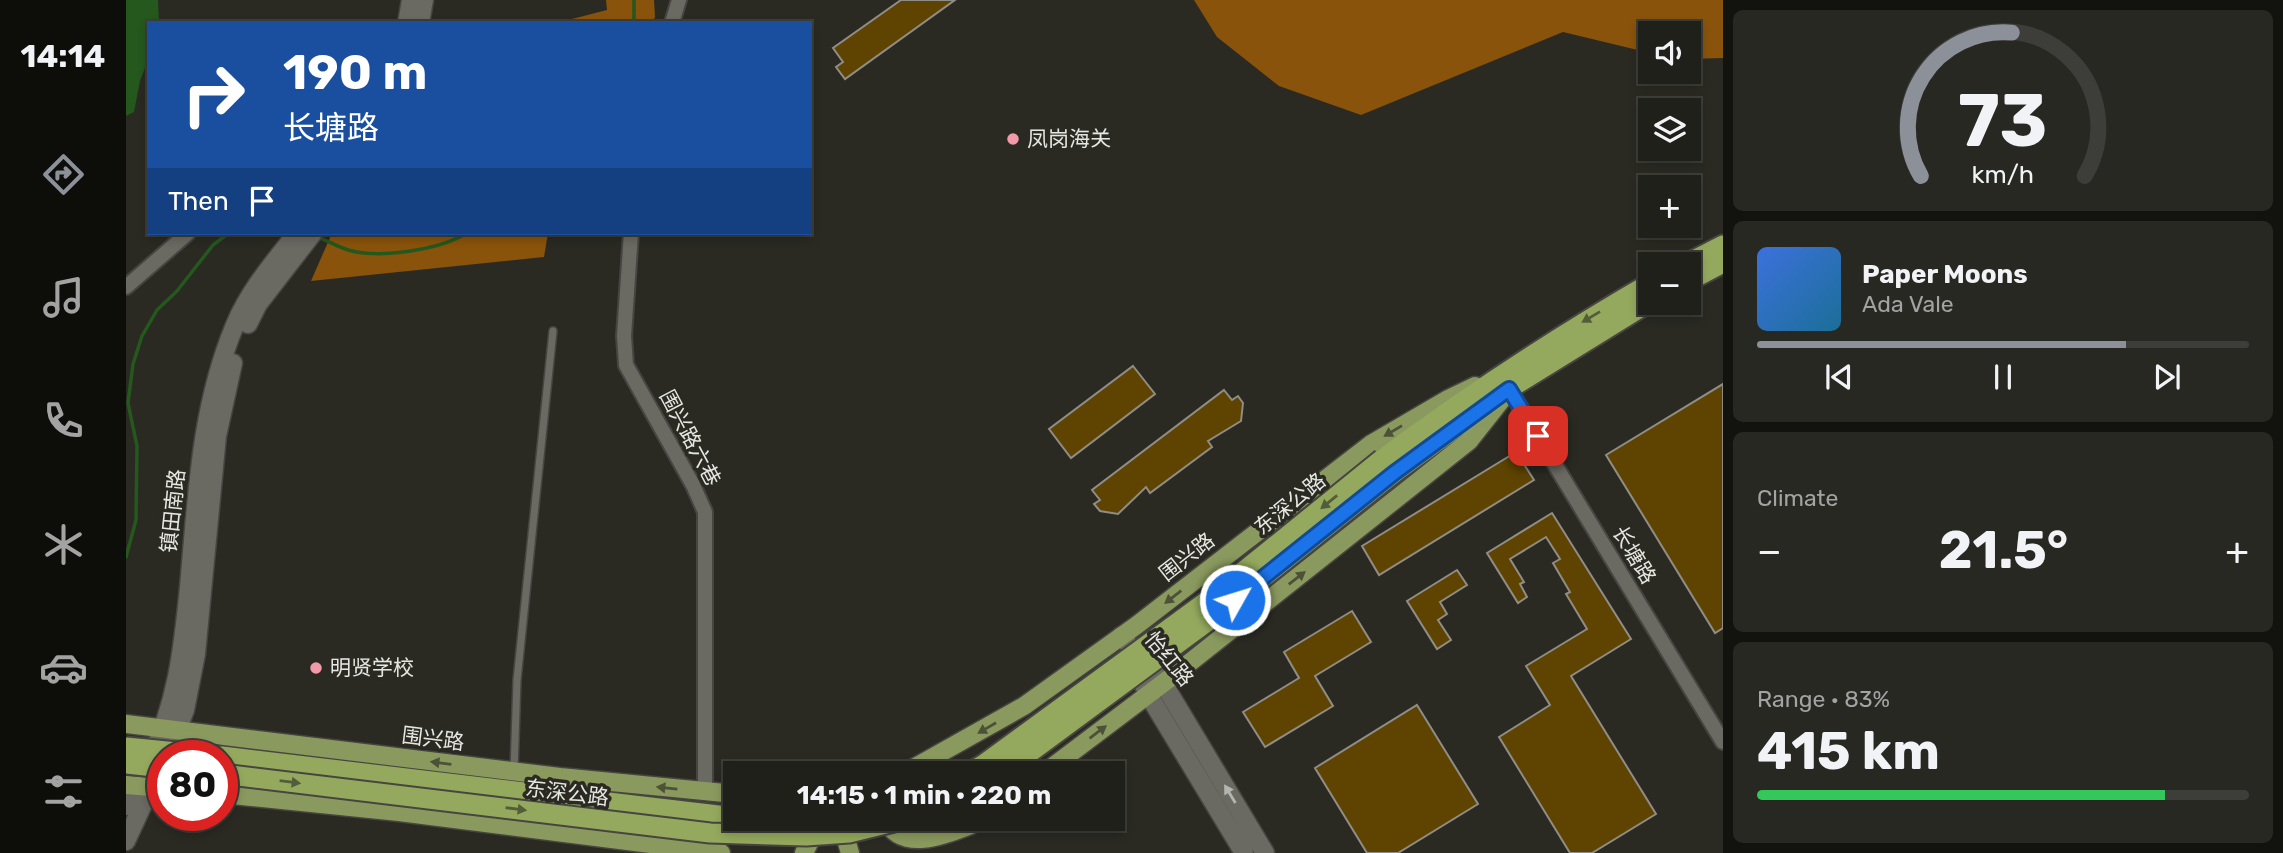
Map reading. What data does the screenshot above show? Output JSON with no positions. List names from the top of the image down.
{
  "streets": {
    "highway": ["东深公路"],
    "main road": ["镇田南路", "围兴路", "怡红路"],
    "street": ["围兴路六巷", "长塘路"]
  },
  "crossings": [
    ["围兴路六巷", "围兴路"],
    ["东深公路", "长塘路"],
    ["东深公路", "围兴路"],
    ["镇田南路", "围兴路"],
    ["长塘路", "围兴路"],
    ["围兴路", "怡红路"]
  ],
  "places": ["凤岗海关", "明贤学校"],
  "page": {
    "tabs": "14:14",
    "map_buttons": ["+", "−"],
    "turn": ["190 m", "长塘路"],
    "then": "Then",
    "song": ["Paper Moons", "Ada Vale"],
    "tile": [
      "Climate",
      ["Range · 83%", "415 km"]
    ],
    "heat": ["−", "21.5°", "+"],
    "limit": "80",
    "trip": "14:15 · 1 min · 220 m",
    "gauge": ["73", "km/h"]
  }
}
